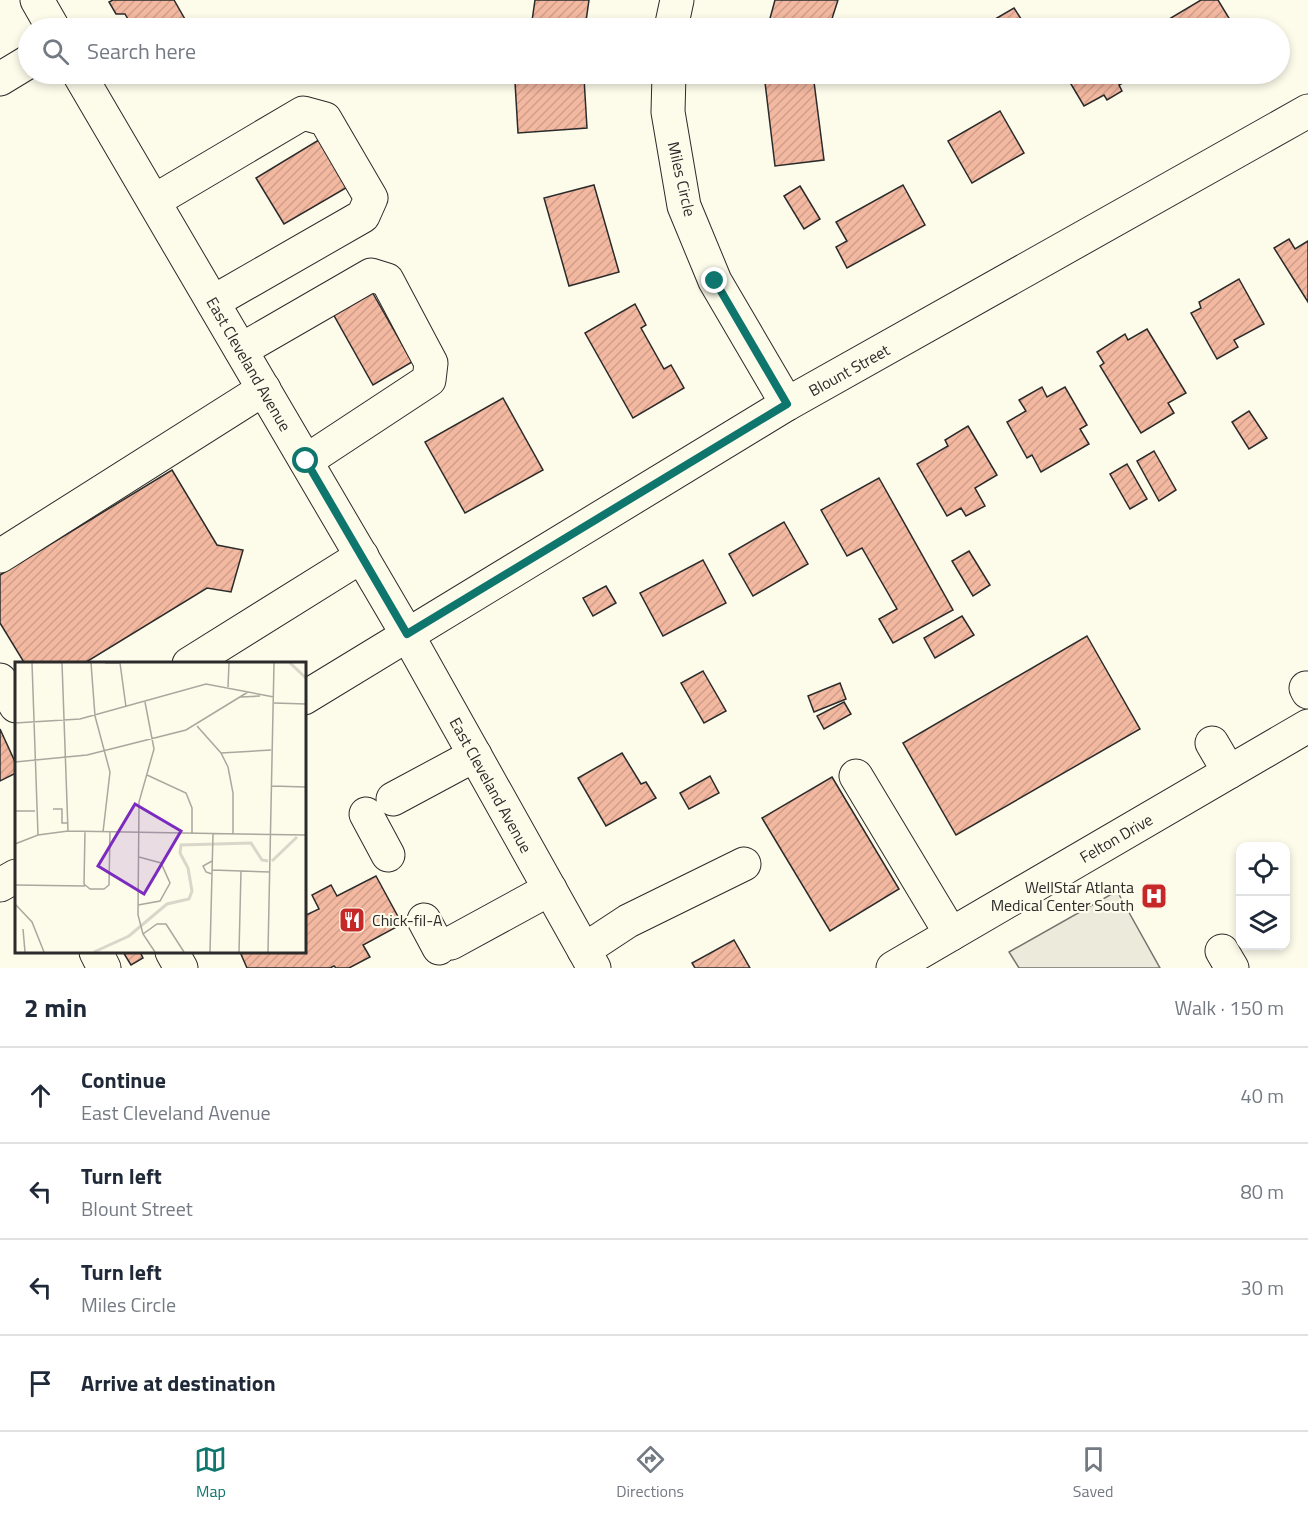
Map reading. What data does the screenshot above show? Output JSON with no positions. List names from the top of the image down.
{
  "streets": {
    "street": [
      "Miles Circle",
      "East Cleveland Avenue",
      "Blount Street",
      "Felton Drive"
    ]
  },
  "crossings": [
    ["Miles Circle", "Blount Street"],
    ["East Cleveland Avenue", "Blount Street"]
  ],
  "places": {
    "hospital": ["WellStar Atlanta Medical Center South"],
    "restaurant": ["Chick-fil-A"]
  },
  "page": {
    "search": "Search here",
    "heading": ["2 min", "Walk · 150 m"],
    "list": [
      ["Continue", "East Cleveland Avenue", "40 m"],
      ["Turn left", "Blount Street", "80 m"],
      ["Turn left", "Miles Circle", "30 m"],
      "Arrive at destination"
    ],
    "nav": ["Map", "Directions", "Saved"]
  }
}
